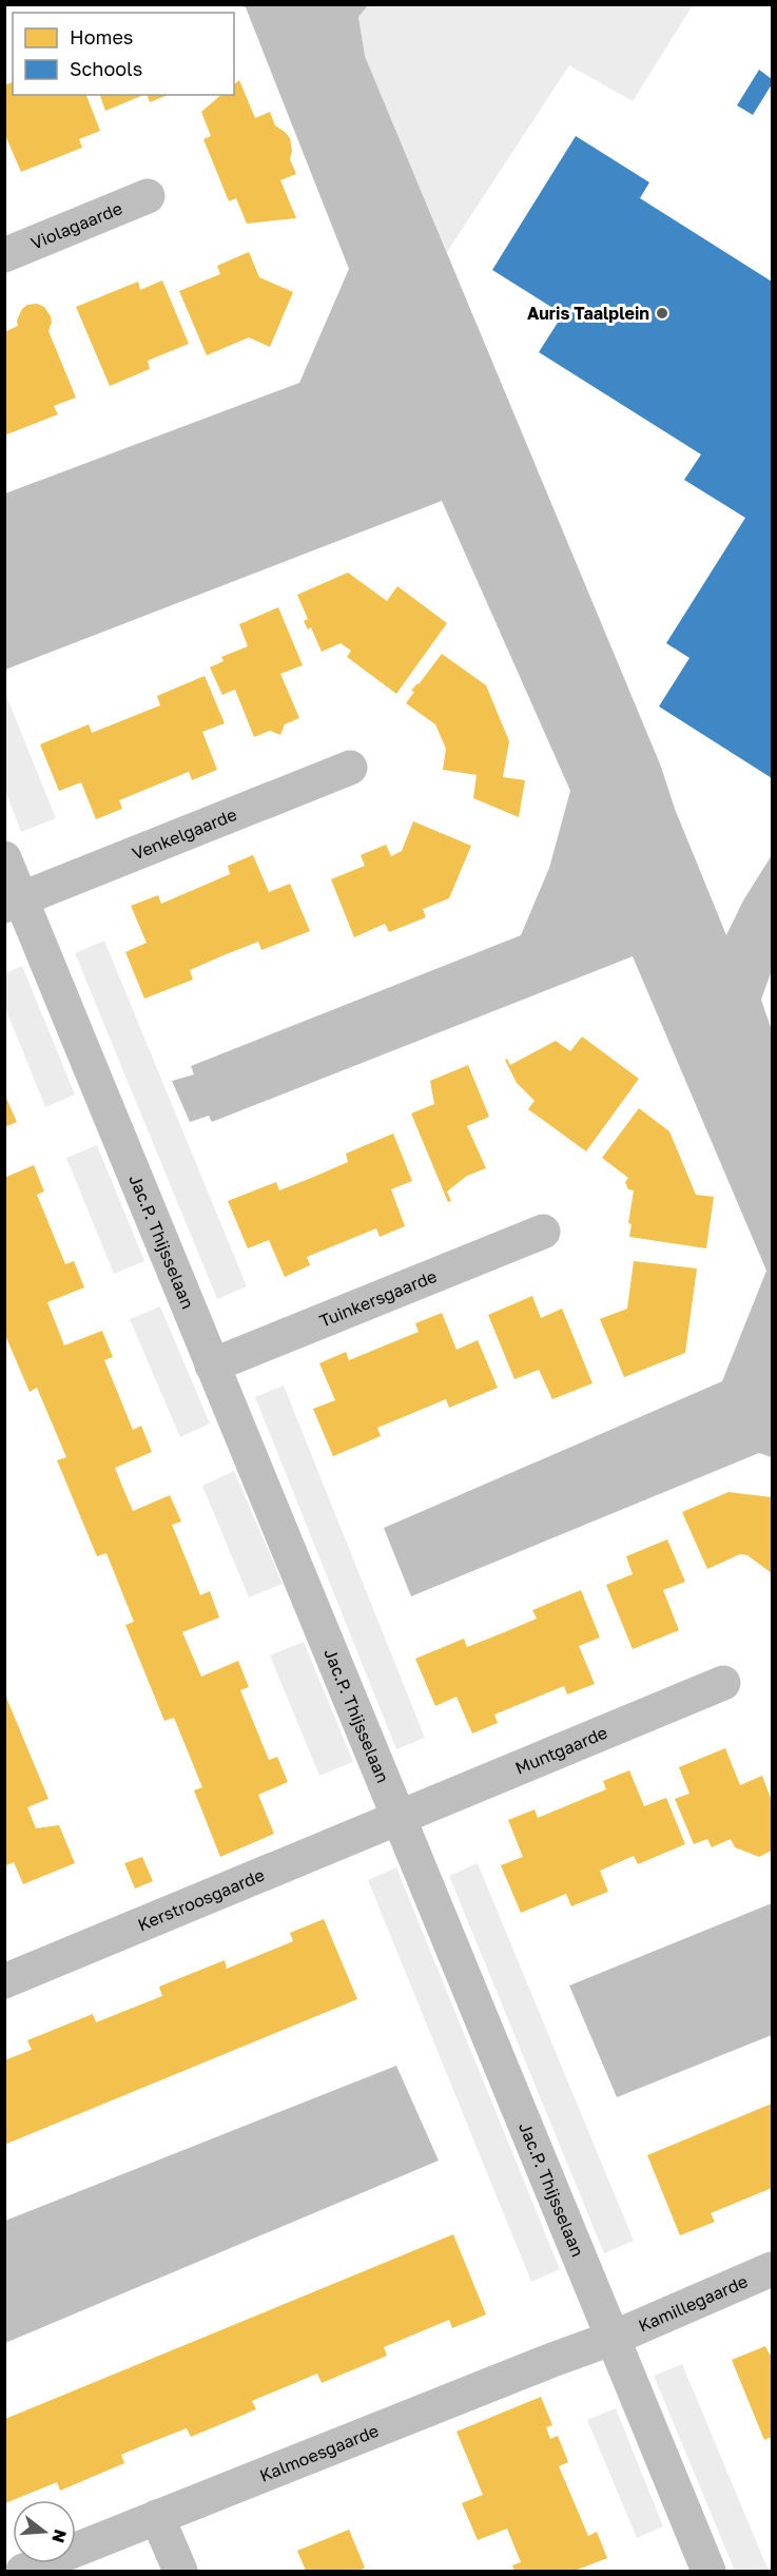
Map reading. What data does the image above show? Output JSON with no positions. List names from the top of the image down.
{
  "streets": {
    "street": [
      "Violagaarde",
      "Venkelgaarde",
      "Jac.P. Thijsselaan",
      "Tuinkersgaarde",
      "Muntgaarde",
      "Kerstroosgaarde",
      "Kamillegaarde",
      "Kalmoesgaarde"
    ]
  },
  "crossings": [
    ["Venkelgaarde", "Jac.P. Thijsselaan"],
    ["Jac.P. Thijsselaan", "Tuinkersgaarde"],
    ["Jac.P. Thijsselaan", "Muntgaarde"],
    ["Jac.P. Thijsselaan", "Kerstroosgaarde"],
    ["Jac.P. Thijsselaan", "Kamillegaarde"],
    ["Jac.P. Thijsselaan", "Kalmoesgaarde"],
    ["Muntgaarde", "Kerstroosgaarde"],
    ["Kamillegaarde", "Kalmoesgaarde"]
  ],
  "places": ["Auris Taalplein"],
  "legend": ["Homes", "Schools"],
  "north": "right"
}
